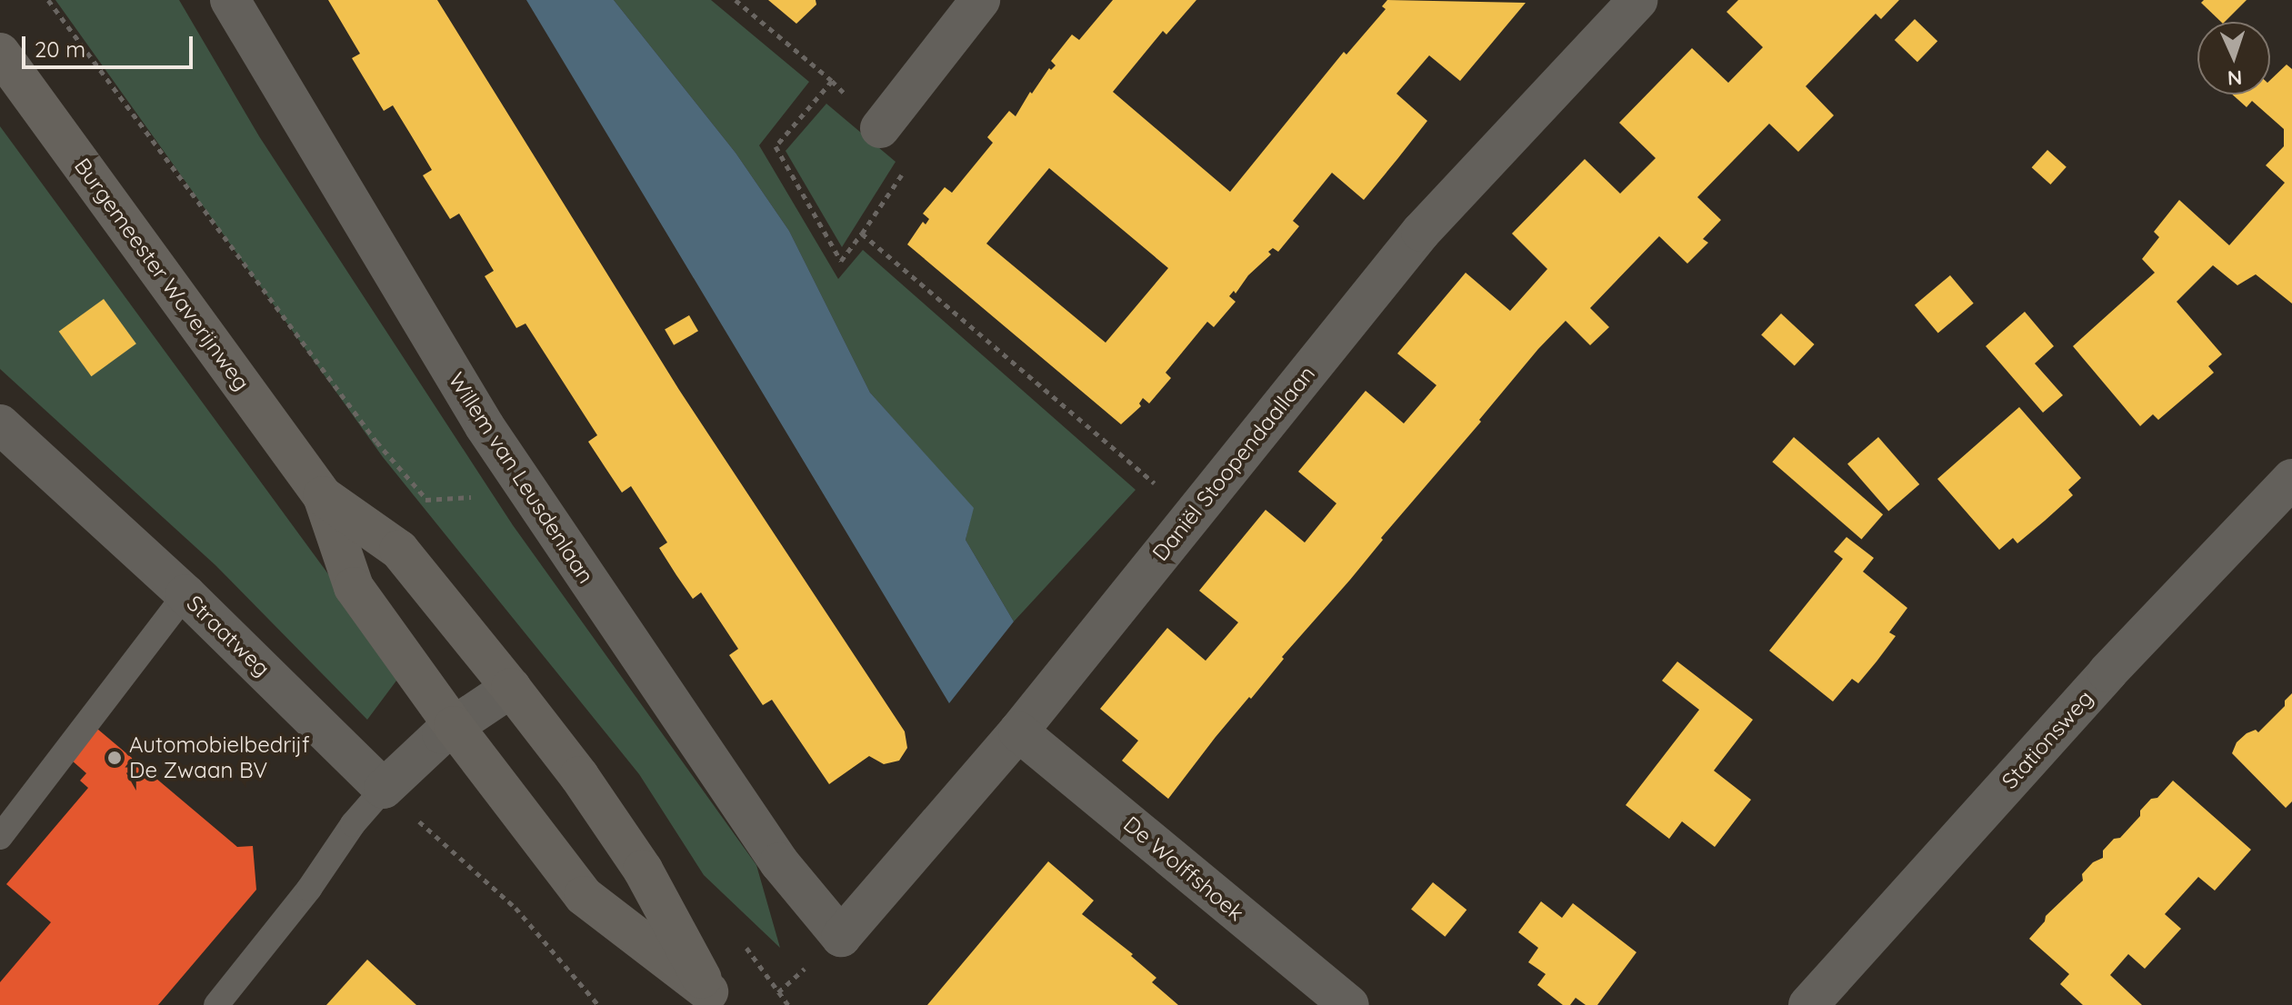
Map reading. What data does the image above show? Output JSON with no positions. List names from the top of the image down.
{
  "streets": {
    "main road": ["Burgemeester Waverijnweg"],
    "street": [
      "Daniël Stoopendaallaan",
      "Willem van Leusdenlaan",
      "Straatweg",
      "Stationsweg",
      "De Wolffshoek"
    ]
  },
  "crossings": [
    ["Daniël Stoopendaallaan", "Willem van Leusdenlaan"],
    ["Daniël Stoopendaallaan", "De Wolffshoek"]
  ],
  "places": ["Automobielbedrijf De Zwaan BV"],
  "scale_bar": "20 m",
  "north": "bottom"
}
